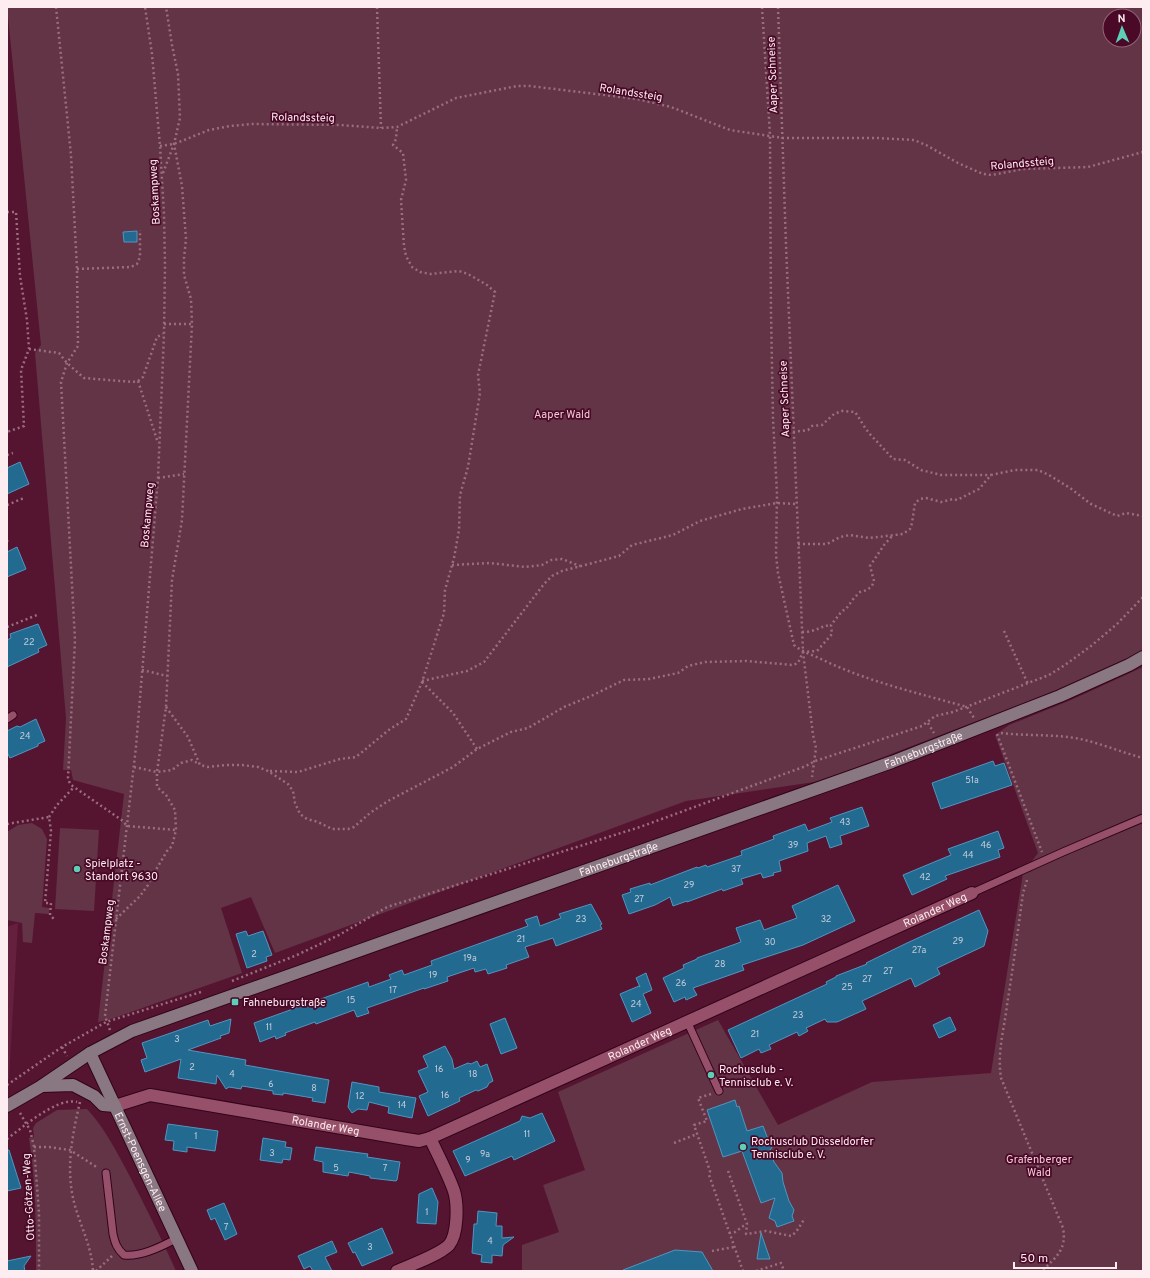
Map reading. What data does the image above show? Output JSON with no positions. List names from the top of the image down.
{
  "streets": {
    "street": ["Fahneburgstraße", "Rolander Weg", "Ernst-Poensgen-Allee"],
    "path": [
      "Aaper Schneise",
      "Rolandssteig",
      "Boskampweg",
      "Otto-Götzen-Weg"
    ]
  },
  "crossings": [
    ["Aaper Schneise", "Rolandssteig"],
    ["Aaper Schneise", "Fahneburgstraße"],
    ["Rolandssteig", "Boskampweg"],
    ["Fahneburgstraße", "Ernst-Poensgen-Allee"],
    ["Rolander Weg", "Ernst-Poensgen-Allee"]
  ],
  "parks": ["Aaper Wald", "Grafenberger Wald"],
  "places": {
    "other": ["Spielplatz - Standort 9630", "Rochusclub - Tennisclub e. V.", "Rochusclub Düsseldorfer Tennisclub e. V."],
    "transit": ["Fahneburgstraße"]
  },
  "house_numbers": [
    "22",
    "24",
    "51a",
    "43",
    "39",
    "46",
    "44",
    "37",
    "42",
    "29",
    "27",
    "23",
    "32",
    "21",
    "29",
    "30",
    "27a",
    "2",
    "19a",
    "28",
    "27",
    "19",
    "27",
    "26",
    "25",
    "17",
    "15",
    "24",
    "23",
    "11",
    "21",
    "3",
    "2",
    "16",
    "4",
    "18",
    "6",
    "8",
    "16",
    "12",
    "14",
    "11",
    "1",
    "3",
    "9a",
    "9",
    "5",
    "7",
    "1",
    "7",
    "4",
    "3"
  ],
  "scale_bar": "50 m",
  "north": "top"
}
